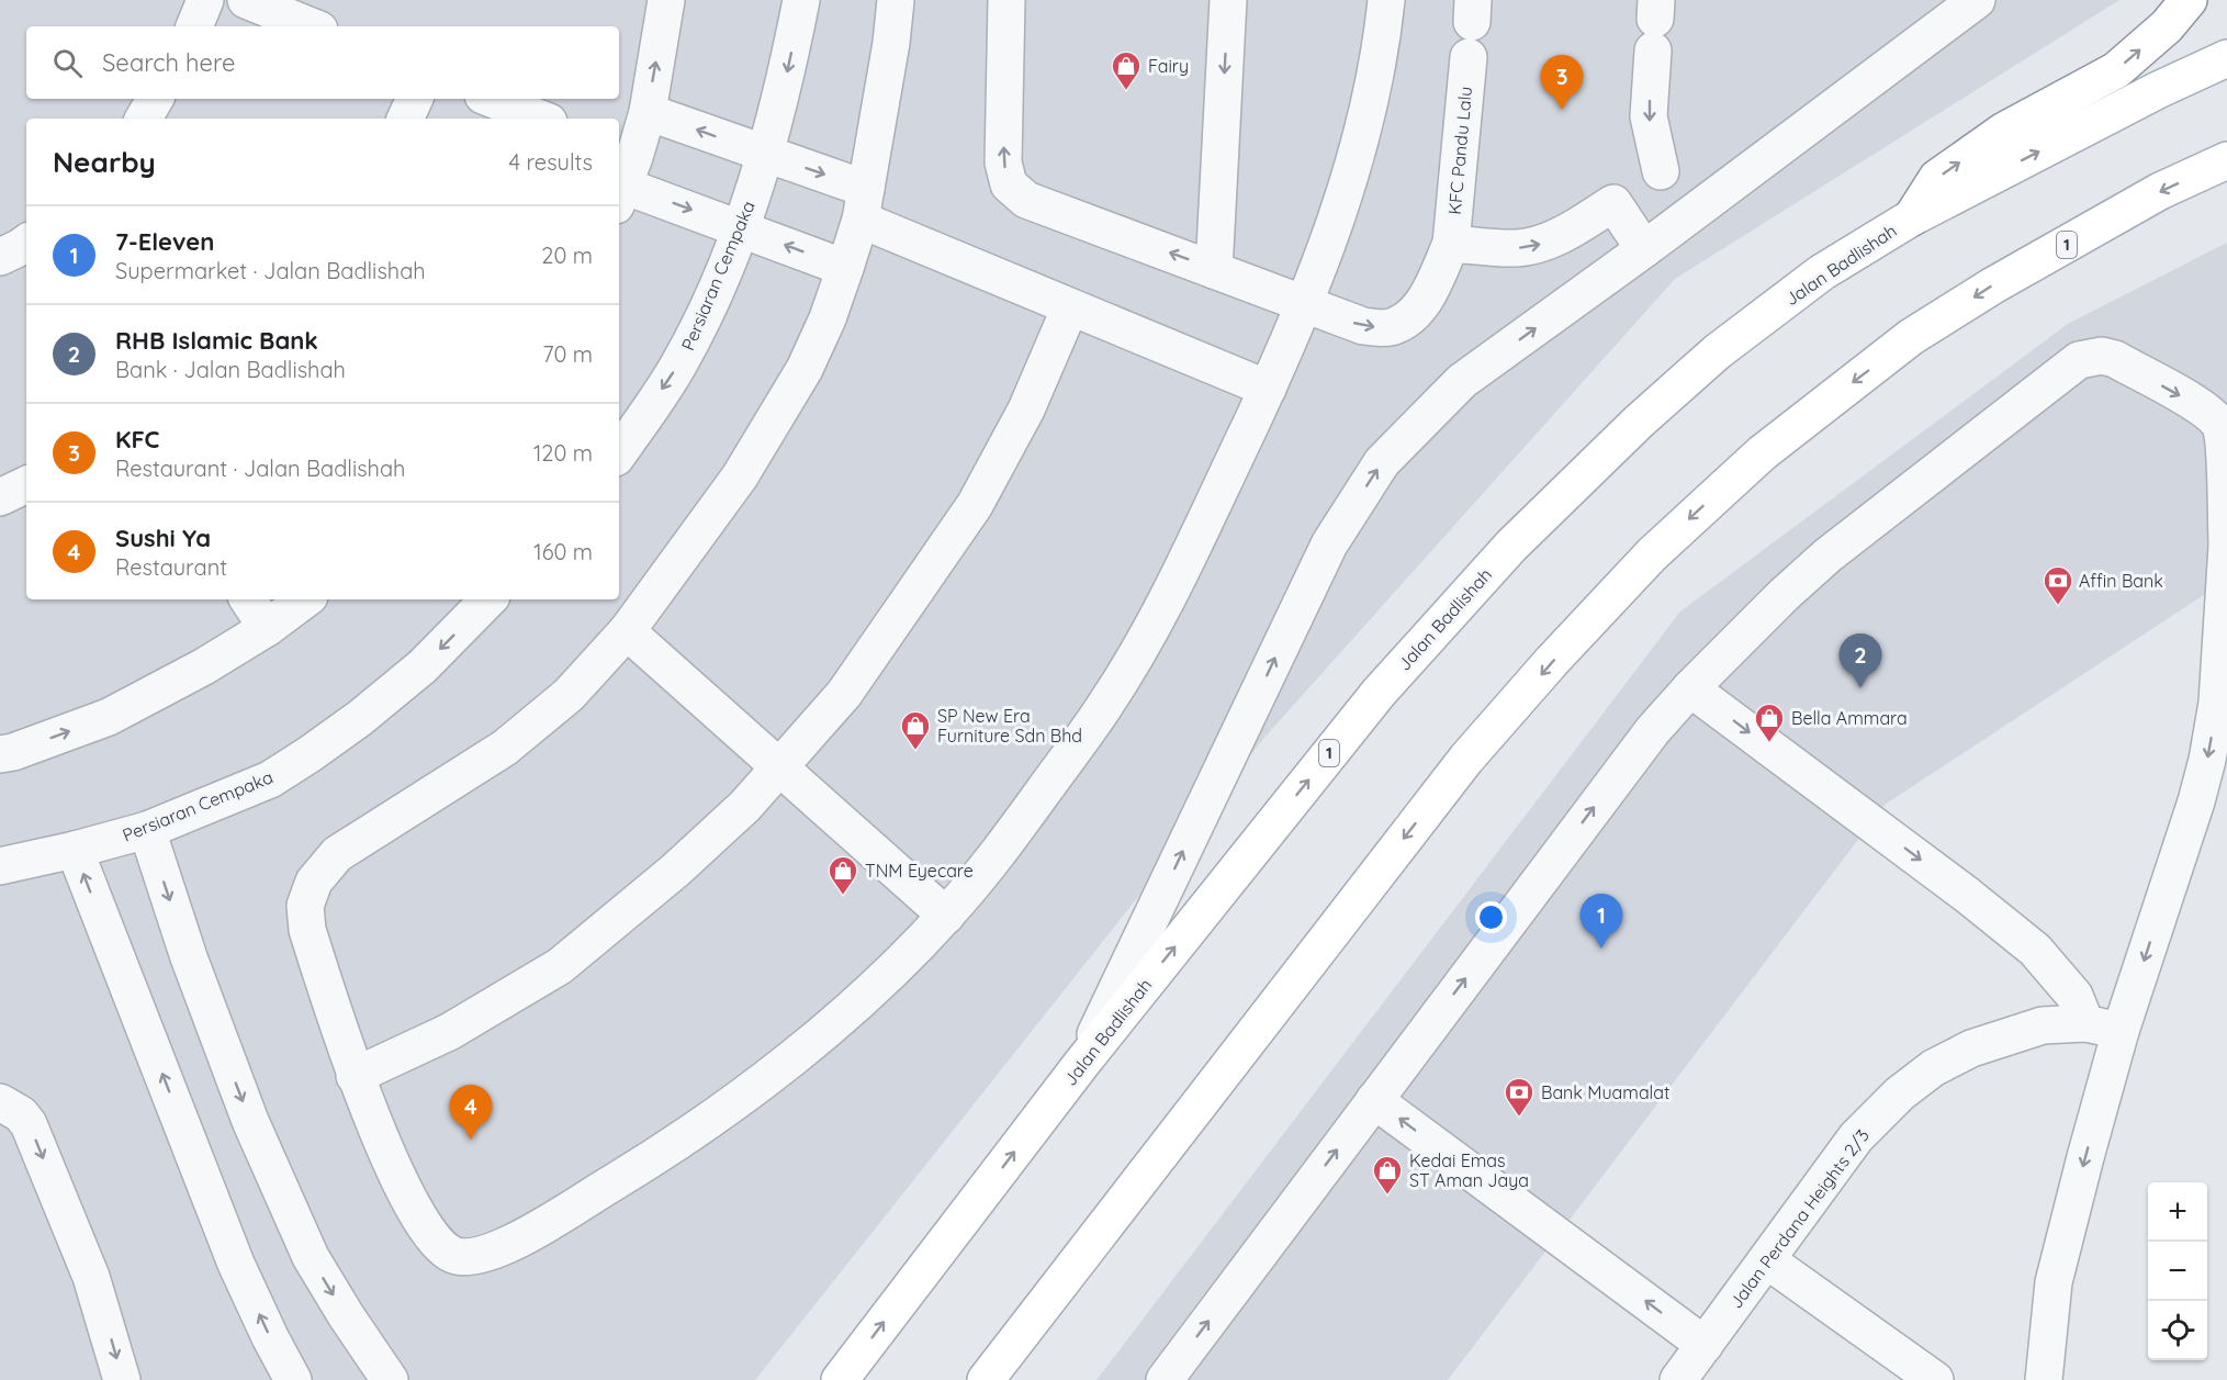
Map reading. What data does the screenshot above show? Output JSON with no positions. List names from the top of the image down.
{
  "streets": {
    "main road": ["1", "Jalan Badlishah"],
    "street": ["KFC Pandu Lalu", "Persiaran Cempaka", "Jalan Perdana Heights 2/3"]
  },
  "places": {
    "shop": [
      "Fairy",
      "Bella Ammara",
      "SP New Era Furniture Sdn Bhd",
      "TNM Eyecare",
      "Kedai Emas ST Aman Jaya"
    ],
    "bank": ["Affin Bank", "Bank Muamalat"]
  },
  "page": {
    "search": "Search here",
    "pins": [
      "3",
      "2",
      "1",
      "4"
    ],
    "heading": ["Nearby", "4 results"],
    "list": [
      {
        "mark": "1",
        "name": "7-Eleven",
        "note": "Supermarket · Jalan Badlishah",
        "value": "20 m"
      },
      {
        "mark": "2",
        "name": "RHB Islamic Bank",
        "note": "Bank · Jalan Badlishah",
        "value": "70 m"
      },
      {
        "mark": "3",
        "name": "KFC",
        "note": "Restaurant · Jalan Badlishah",
        "value": "120 m"
      },
      {
        "mark": "4",
        "name": "Sushi Ya",
        "note": "Restaurant",
        "value": "160 m"
      }
    ],
    "map_buttons": ["+", "−"]
  }
}
